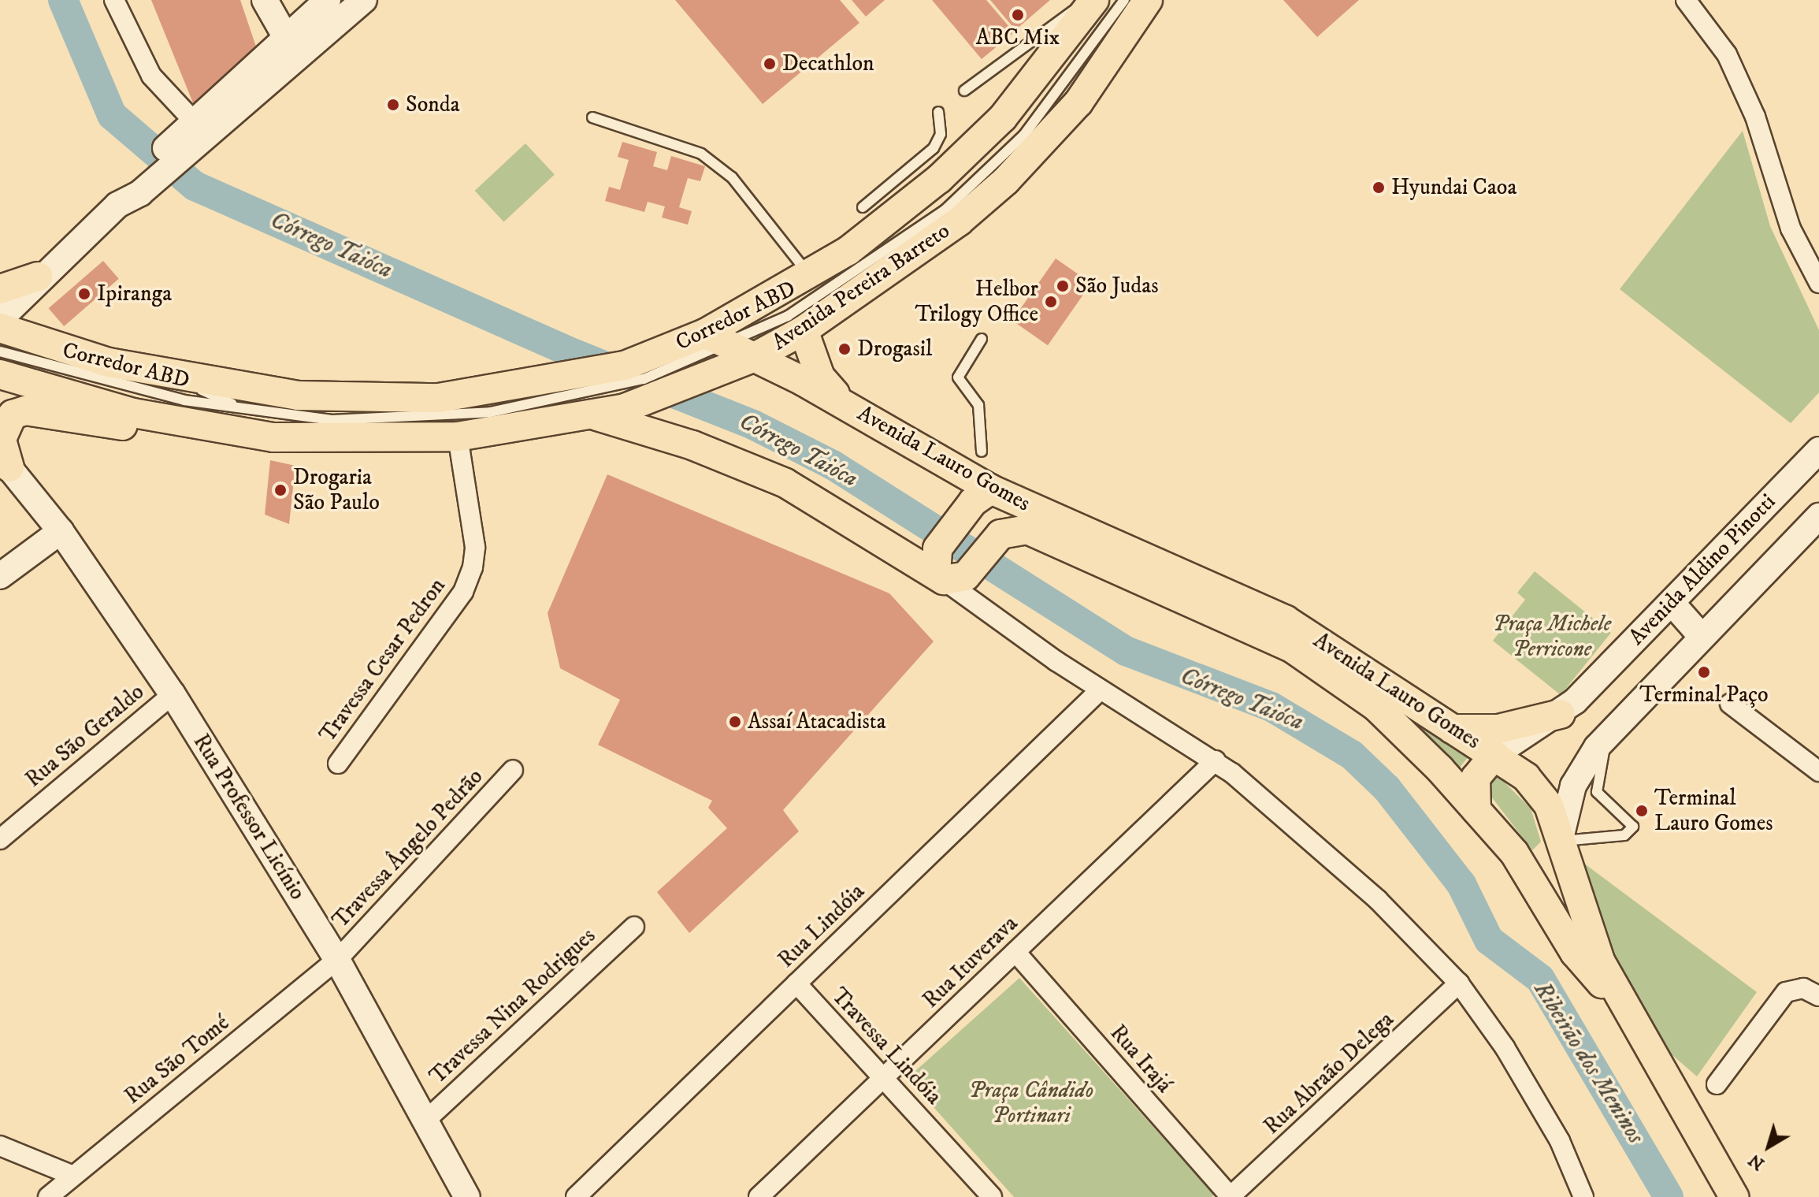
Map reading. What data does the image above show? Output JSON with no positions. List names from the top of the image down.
{
  "streets": {
    "main road": [
      "Avenida Pereira Barreto",
      "Avenida Lauro Gomes",
      "Avenida Aldino Pinotti",
      "Rua Professor Licínio"
    ],
    "street": [
      "Travessa Cesar Pedron",
      "Rua São Geraldo",
      "Travessa Ângelo Pedrão",
      "Rua Lindóia",
      "Rua Ituverava",
      "Travessa Nina Rodrigues",
      "Travessa Lindóia",
      "Rua Irajá",
      "Rua São Tomé",
      "Rua Abraão Delega"
    ],
    "lane": ["Corredor ABD"]
  },
  "crossings": [
    ["Avenida Pereira Barreto", "Corredor ABD"],
    ["Avenida Pereira Barreto", "Avenida Lauro Gomes"],
    ["Avenida Pereira Barreto", "Travessa Cesar Pedron"],
    ["Corredor ABD", "Avenida Lauro Gomes"],
    ["Avenida Lauro Gomes", "Avenida Aldino Pinotti"],
    ["Rua São Geraldo", "Rua Professor Licínio"],
    ["Rua Professor Licínio", "Travessa Ângelo Pedrão"],
    ["Rua Professor Licínio", "Travessa Nina Rodrigues"],
    ["Rua Professor Licínio", "Rua São Tomé"],
    ["Travessa Ângelo Pedrão", "Rua São Tomé"],
    ["Rua Lindóia", "Travessa Lindóia"],
    ["Rua Ituverava", "Travessa Lindóia"],
    ["Rua Ituverava", "Rua Irajá"],
    ["Rua Irajá", "Rua Abraão Delega"]
  ],
  "water": ["Córrego Taióca", "Ribeirão dos Meninos"],
  "parks": ["Praça Michele Perricone", "Praça Cândido Portinari"],
  "places": [
    "ABC Mix",
    "Decathlon",
    "Sonda",
    "Hyundai Caoa",
    "São Judas",
    "Ipiranga",
    "Helbor Trilogy Office",
    "Drogasil",
    "Drogaria São Paulo",
    "Terminal Paço",
    "Assaí Atacadista",
    "Terminal Lauro Gomes"
  ],
  "north": "bottom left"
}
